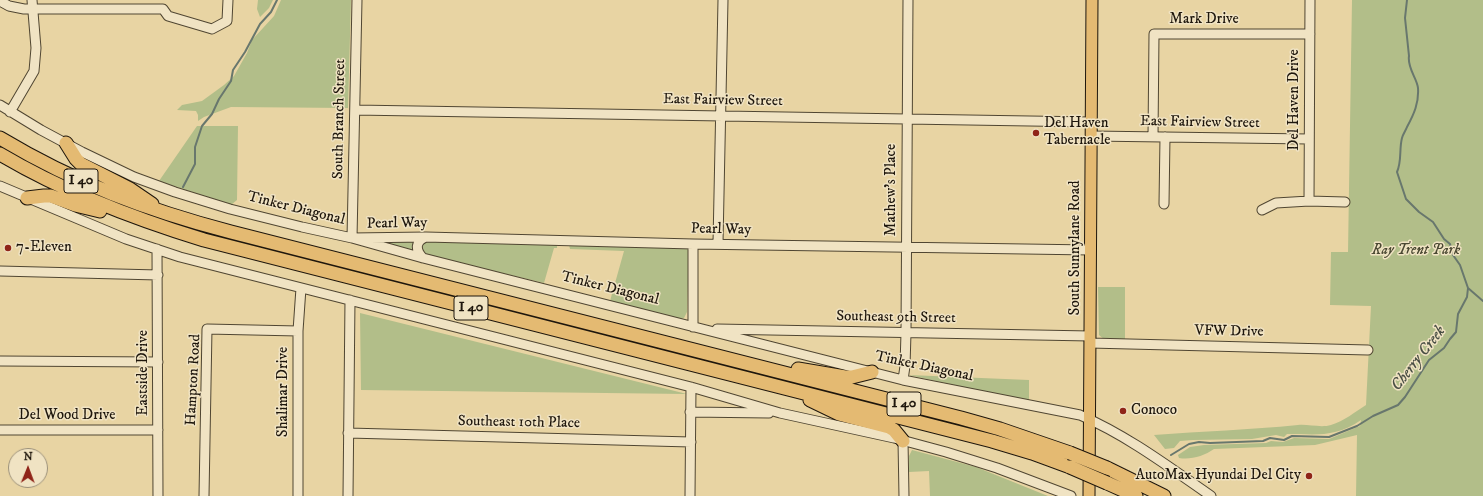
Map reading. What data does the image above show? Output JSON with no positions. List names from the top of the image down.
{
  "streets": {
    "highway": ["I 40"],
    "main road": ["South Sunnylane Road"],
    "street": [
      "Mark Drive",
      "Del Haven Drive",
      "East Fairview Street",
      "South Branch Street",
      "Mathew's Place",
      "Tinker Diagonal",
      "Pearl Way",
      "Southeast 9th Street",
      "VFW Drive",
      "Eastside Drive",
      "Hampton Road",
      "Shalimar Drive",
      "Del Wood Drive",
      "Southeast 10th Place"
    ]
  },
  "crossings": [
    ["Mark Drive", "Del Haven Drive"],
    ["Mark Drive", "East Fairview Street"],
    ["Del Haven Drive", "East Fairview Street"],
    ["East Fairview Street", "South Branch Street"],
    ["East Fairview Street", "Mathew's Place"],
    ["East Fairview Street", "South Sunnylane Road"],
    ["South Branch Street", "Tinker Diagonal"],
    ["South Branch Street", "Pearl Way"],
    ["Mathew's Place", "Tinker Diagonal"],
    ["Mathew's Place", "Pearl Way"],
    ["Mathew's Place", "Southeast 9th Street"],
    ["Tinker Diagonal", "Pearl Way"],
    ["Tinker Diagonal", "South Sunnylane Road"],
    ["Tinker Diagonal", "Southeast 9th Street"],
    ["Pearl Way", "South Sunnylane Road"],
    ["South Sunnylane Road", "Southeast 9th Street"],
    ["South Sunnylane Road", "VFW Drive"],
    ["Southeast 9th Street", "VFW Drive"],
    ["Eastside Drive", "Del Wood Drive"],
    ["Hampton Road", "Shalimar Drive"]
  ],
  "water": ["Cherry Creek"],
  "parks": ["Ray Trent Park"],
  "places": [
    "Del Haven Tabernacle",
    "7-Eleven",
    "Conoco",
    "AutoMax Hyundai Del City"
  ],
  "north": "top"
}
